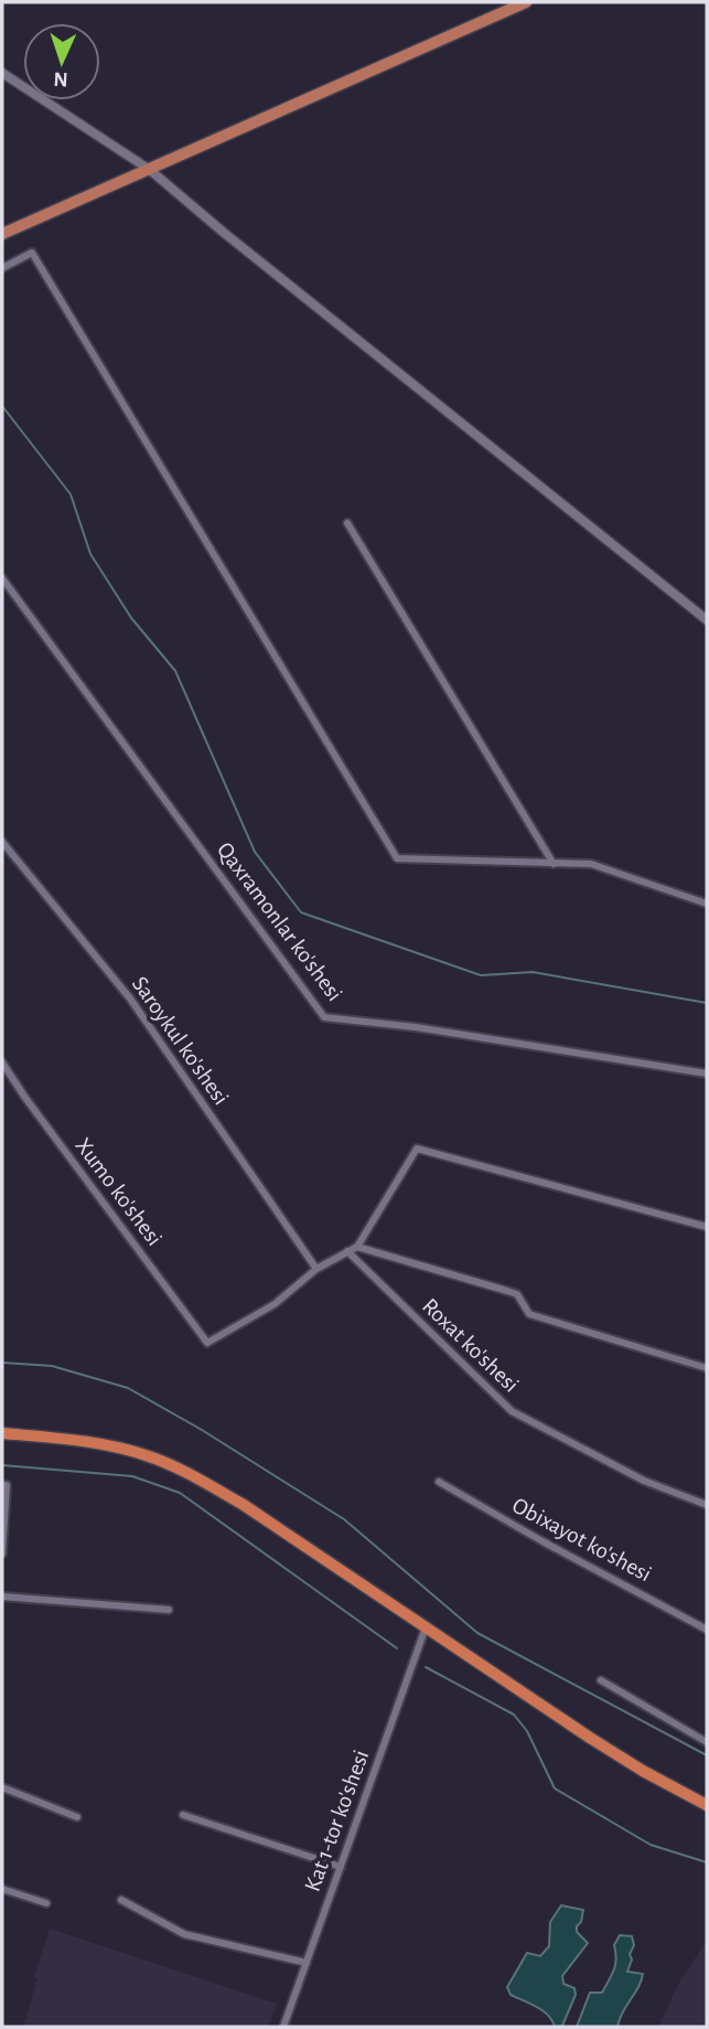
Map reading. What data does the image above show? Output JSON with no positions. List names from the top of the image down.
{
  "streets": {
    "street": [
      "Qaxramonlar ko'shesi",
      "Saroykul ko'shesi",
      "Xumo ko'shesi",
      "Roxat ko'shesi",
      "Obixayot ko'shesi",
      "Kat 1-tor ko'shesi"
    ]
  },
  "crossings": [
    ["Saroykul ko'shesi", "Xumo ko'shesi"]
  ],
  "north": "bottom"
}
